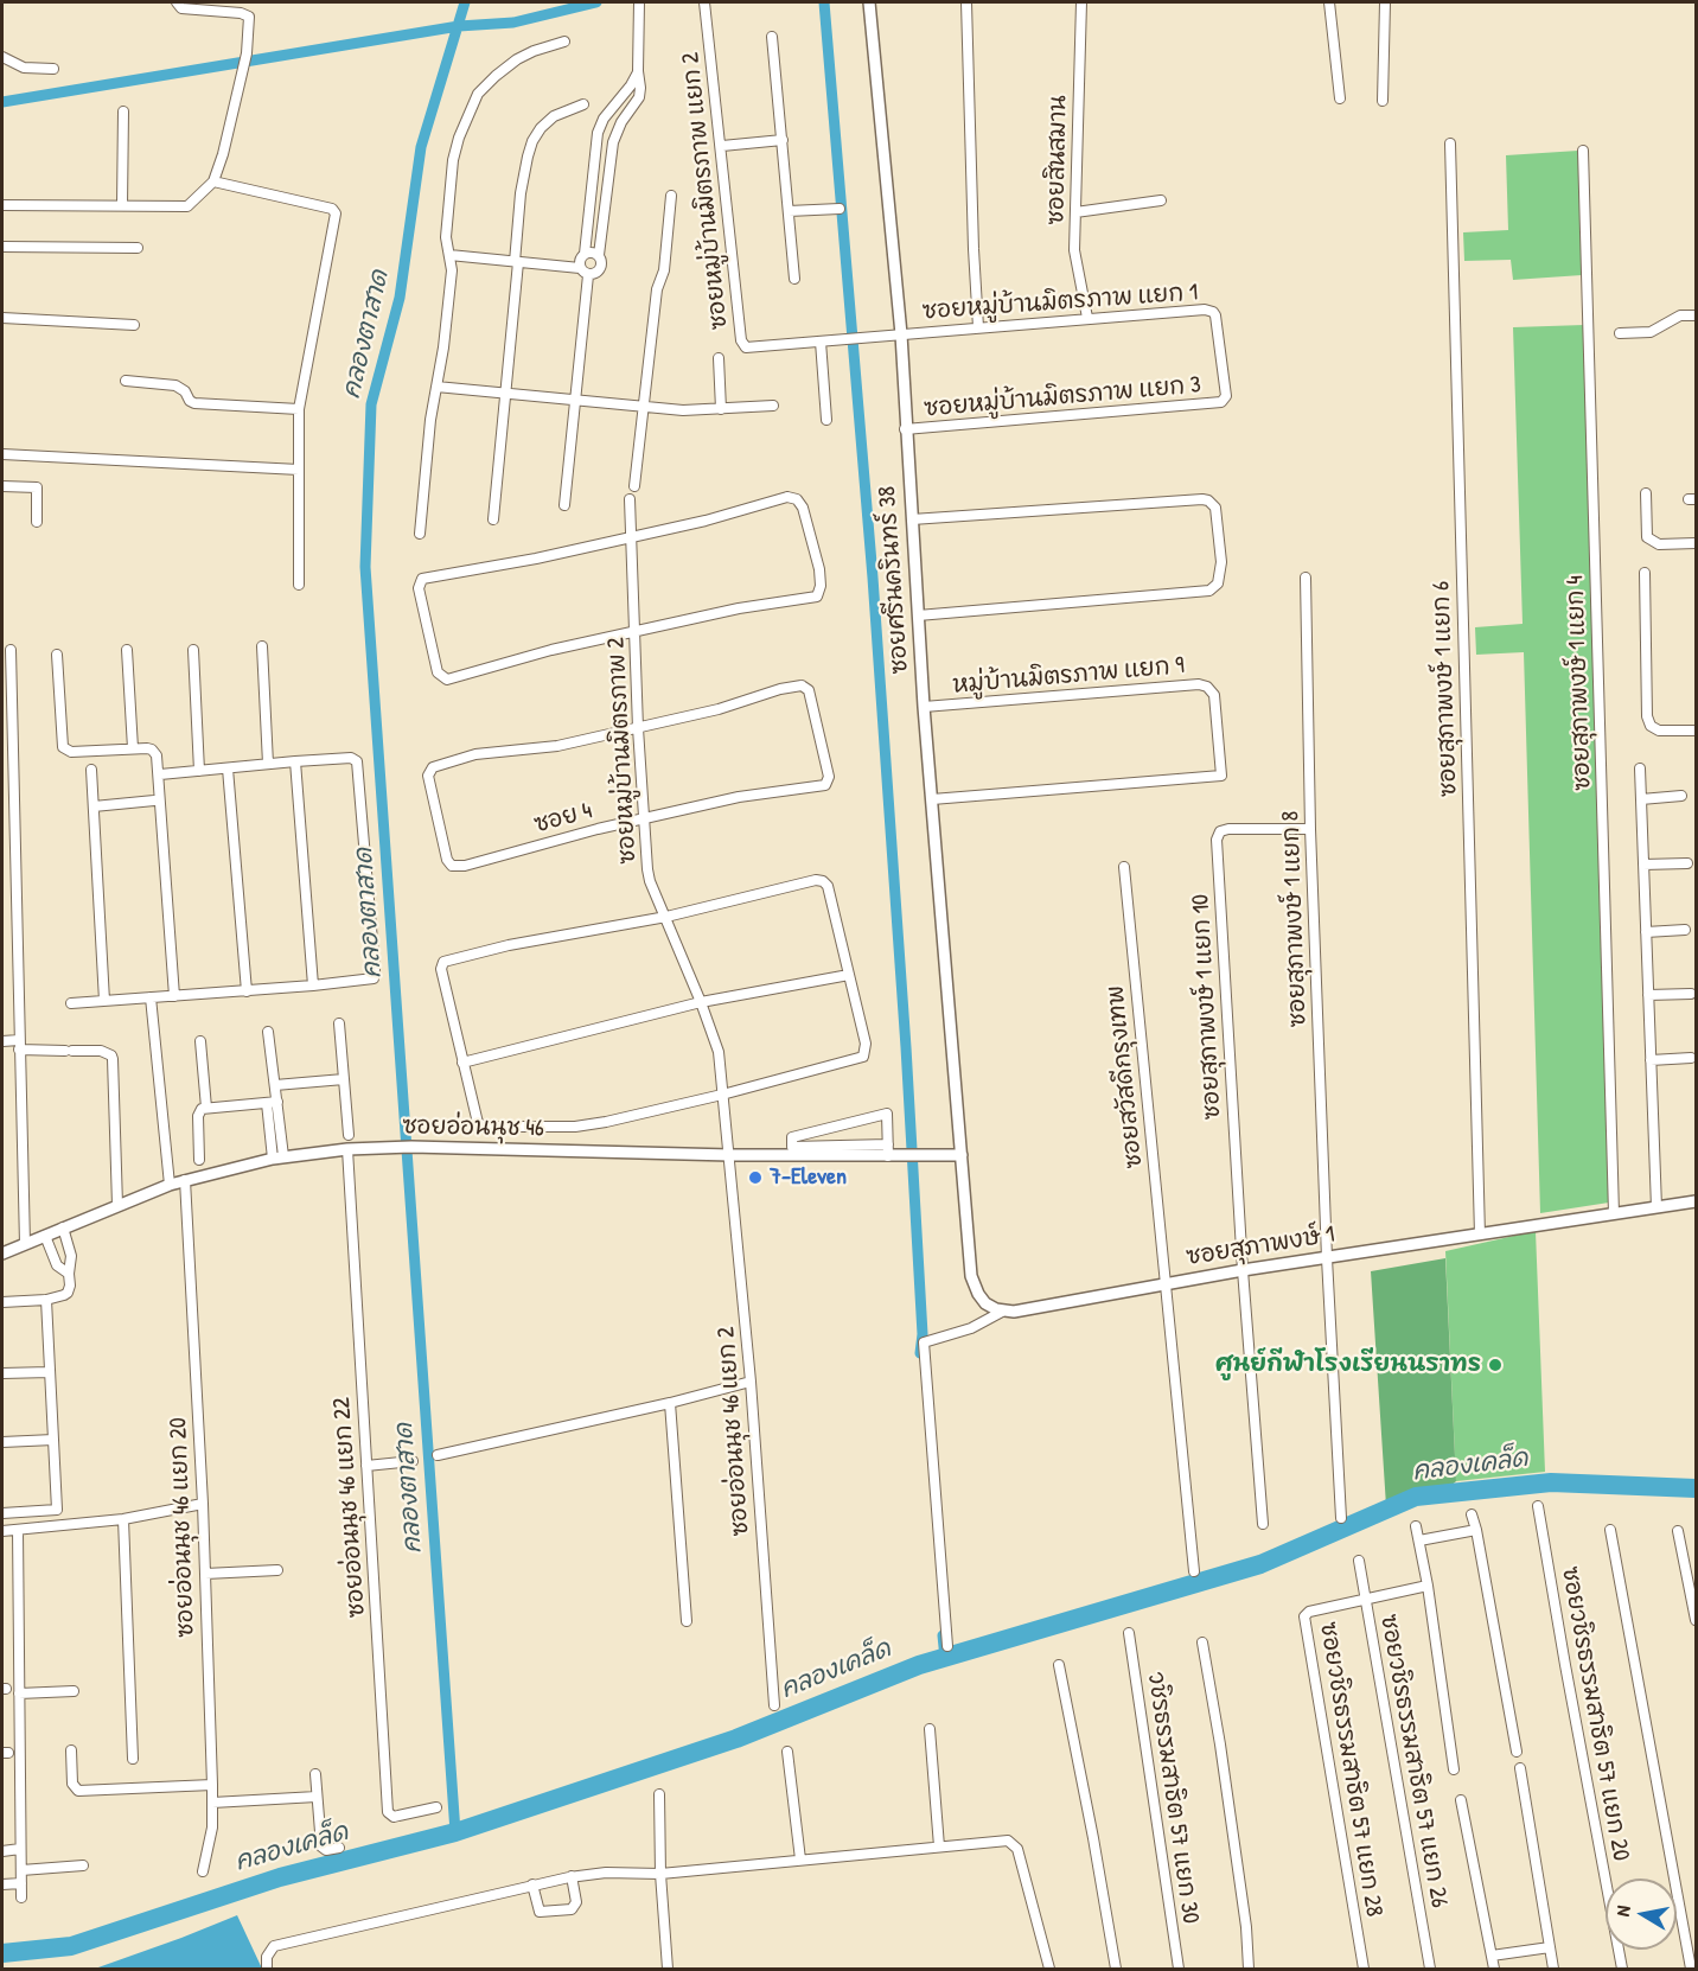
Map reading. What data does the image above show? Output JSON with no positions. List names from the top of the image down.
{
  "streets": {
    "street": [
      "ซอยสินสมาน",
      "ซอยหมู่บ้านมิตรภาพ แยก 2",
      "ซอยหมู่บ้านมิตรภาพ แยก 1",
      "ซอยหมู่บ้านมิตรภาพ แยก 3",
      "ซอยศรีนครินทร์ 38",
      "หมู่บ้านมิตรภาพ แยก 9",
      "ซอยสุภาพงษ์ 1 แยก 4",
      "ซอยสุภาพงษ์ 1 แยก 6",
      "ซอยหมู่บ้านมิตรภาพ 2",
      "ซอย 4",
      "ซอยสุภาพงษ์ 1 แยก 8",
      "ซอยสุภาพงษ์ 1 แยก 10",
      "ซอยสวัสดีกรุงเทพ",
      "ซอยอ่อนนุช 46",
      "ซอยสุภาพงษ์ 1",
      "ซอยอ่อนนุช 46 แยก 2",
      "ซอยอ่อนนุช 46 แยก 22",
      "ซอยอ่อนนุช 46 แยก 20",
      "ซอยวชิรธรรมสาธิต 57 แยก 20",
      "ซอยวชิรธรรมสาธิต 57 แยก 26",
      "ซอยวชิรธรรมสาธิต 57 แยก 28",
      "วชิรธรรมสาธิต 57 แยก 30"
    ]
  },
  "crossings": [
    ["ซอยสินสมาน", "ซอยหมู่บ้านมิตรภาพ แยก 1"],
    ["ซอยหมู่บ้านมิตรภาพ แยก 2", "ซอยหมู่บ้านมิตรภาพ แยก 1"],
    ["ซอยหมู่บ้านมิตรภาพ แยก 2", "ซอยศรีนครินทร์ 38"],
    ["ซอยหมู่บ้านมิตรภาพ แยก 1", "ซอยหมู่บ้านมิตรภาพ แยก 3"],
    ["ซอยหมู่บ้านมิตรภาพ แยก 1", "ซอยศรีนครินทร์ 38"],
    ["ซอยหมู่บ้านมิตรภาพ แยก 3", "ซอยศรีนครินทร์ 38"],
    ["ซอยศรีนครินทร์ 38", "หมู่บ้านมิตรภาพ แยก 9"],
    ["ซอยศรีนครินทร์ 38", "ซอยอ่อนนุช 46"],
    ["ซอยสุภาพงษ์ 1 แยก 4", "ซอยสุภาพงษ์ 1"],
    ["ซอยสุภาพงษ์ 1 แยก 6", "ซอยสุภาพงษ์ 1"],
    ["ซอยหมู่บ้านมิตรภาพ 2", "ซอย 4"],
    ["ซอยหมู่บ้านมิตรภาพ 2", "ซอยอ่อนนุช 46"],
    ["ซอยหมู่บ้านมิตรภาพ 2", "ซอยอ่อนนุช 46 แยก 2"],
    ["ซอยสุภาพงษ์ 1 แยก 8", "ซอยสุภาพงษ์ 1 แยก 10"],
    ["ซอยสุภาพงษ์ 1 แยก 8", "ซอยสุภาพงษ์ 1"],
    ["ซอยสุภาพงษ์ 1 แยก 10", "ซอยสุภาพงษ์ 1"],
    ["ซอยสวัสดีกรุงเทพ", "ซอยสุภาพงษ์ 1"],
    ["ซอยอ่อนนุช 46", "ซอยอ่อนนุช 46 แยก 2"],
    ["ซอยอ่อนนุช 46", "ซอยอ่อนนุช 46 แยก 22"],
    ["ซอยอ่อนนุช 46", "ซอยอ่อนนุช 46 แยก 20"],
    ["ซอยวชิรธรรมสาธิต 57 แยก 26", "ซอยวชิรธรรมสาธิต 57 แยก 28"]
  ],
  "water": ["คลองตาสาด", "คลองเคล็ด"],
  "places": ["7-Eleven", "ศูนย์กีฬาโรงเรียนนราทร"],
  "north": "left"
}
